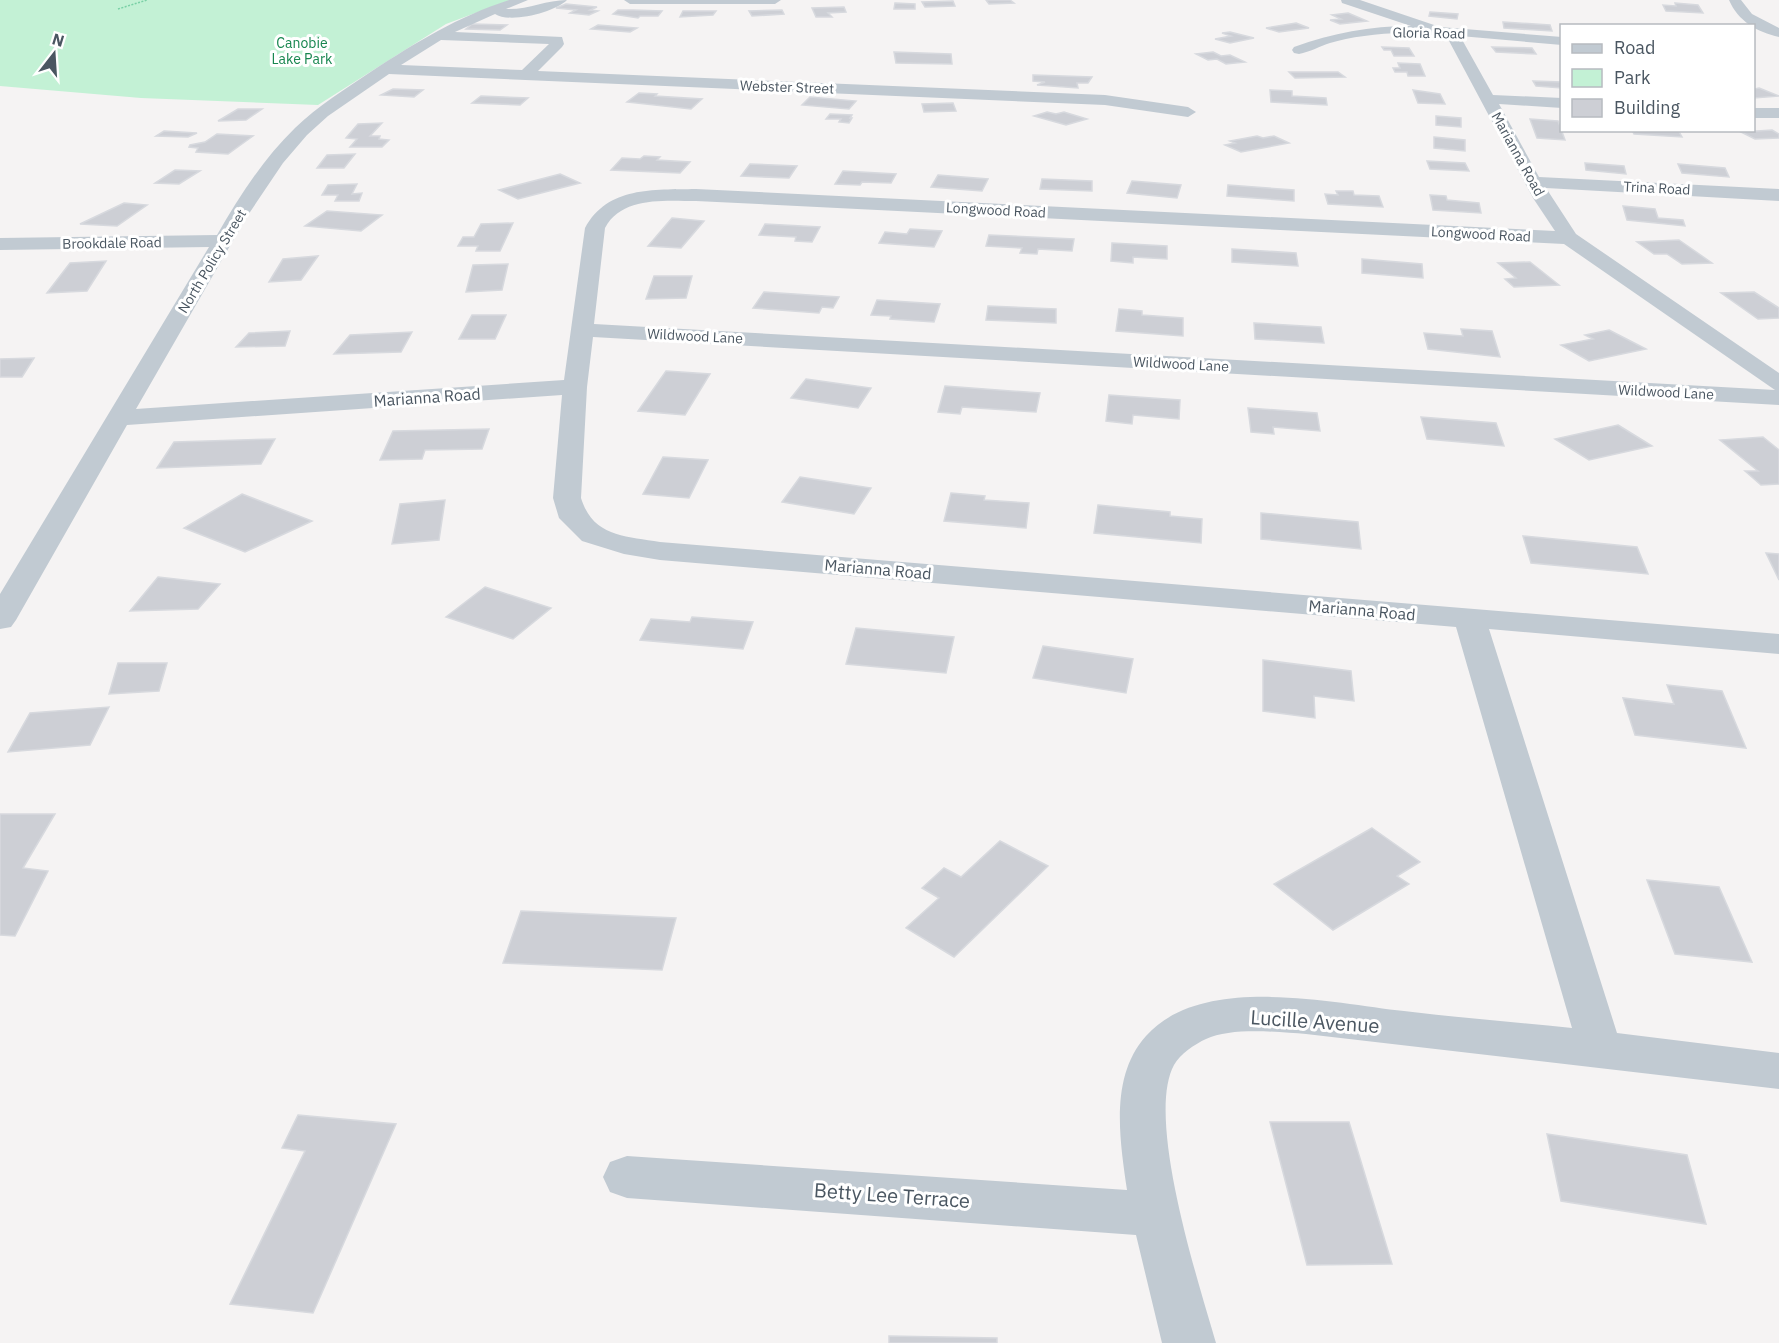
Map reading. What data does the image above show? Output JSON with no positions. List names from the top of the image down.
{
  "streets": {
    "street": [
      "Gloria Road",
      "Webster Street",
      "Marianna Road",
      "Trina Road",
      "Longwood Road",
      "Brookdale Road",
      "North Policy Street",
      "Wildwood Lane",
      "Lucille Avenue",
      "Betty Lee Terrace"
    ]
  },
  "crossings": [
    ["Gloria Road", "Marianna Road"],
    ["Webster Street", "North Policy Street"],
    ["Marianna Road", "Trina Road"],
    ["Marianna Road", "Longwood Road"],
    ["Marianna Road", "North Policy Street"],
    ["Longwood Road", "Wildwood Lane"],
    ["Brookdale Road", "North Policy Street"],
    ["Lucille Avenue", "Betty Lee Terrace"]
  ],
  "parks": ["Canobie Lake Park"],
  "legend": ["Road", "Park", "Building"],
  "north": "top"
}
